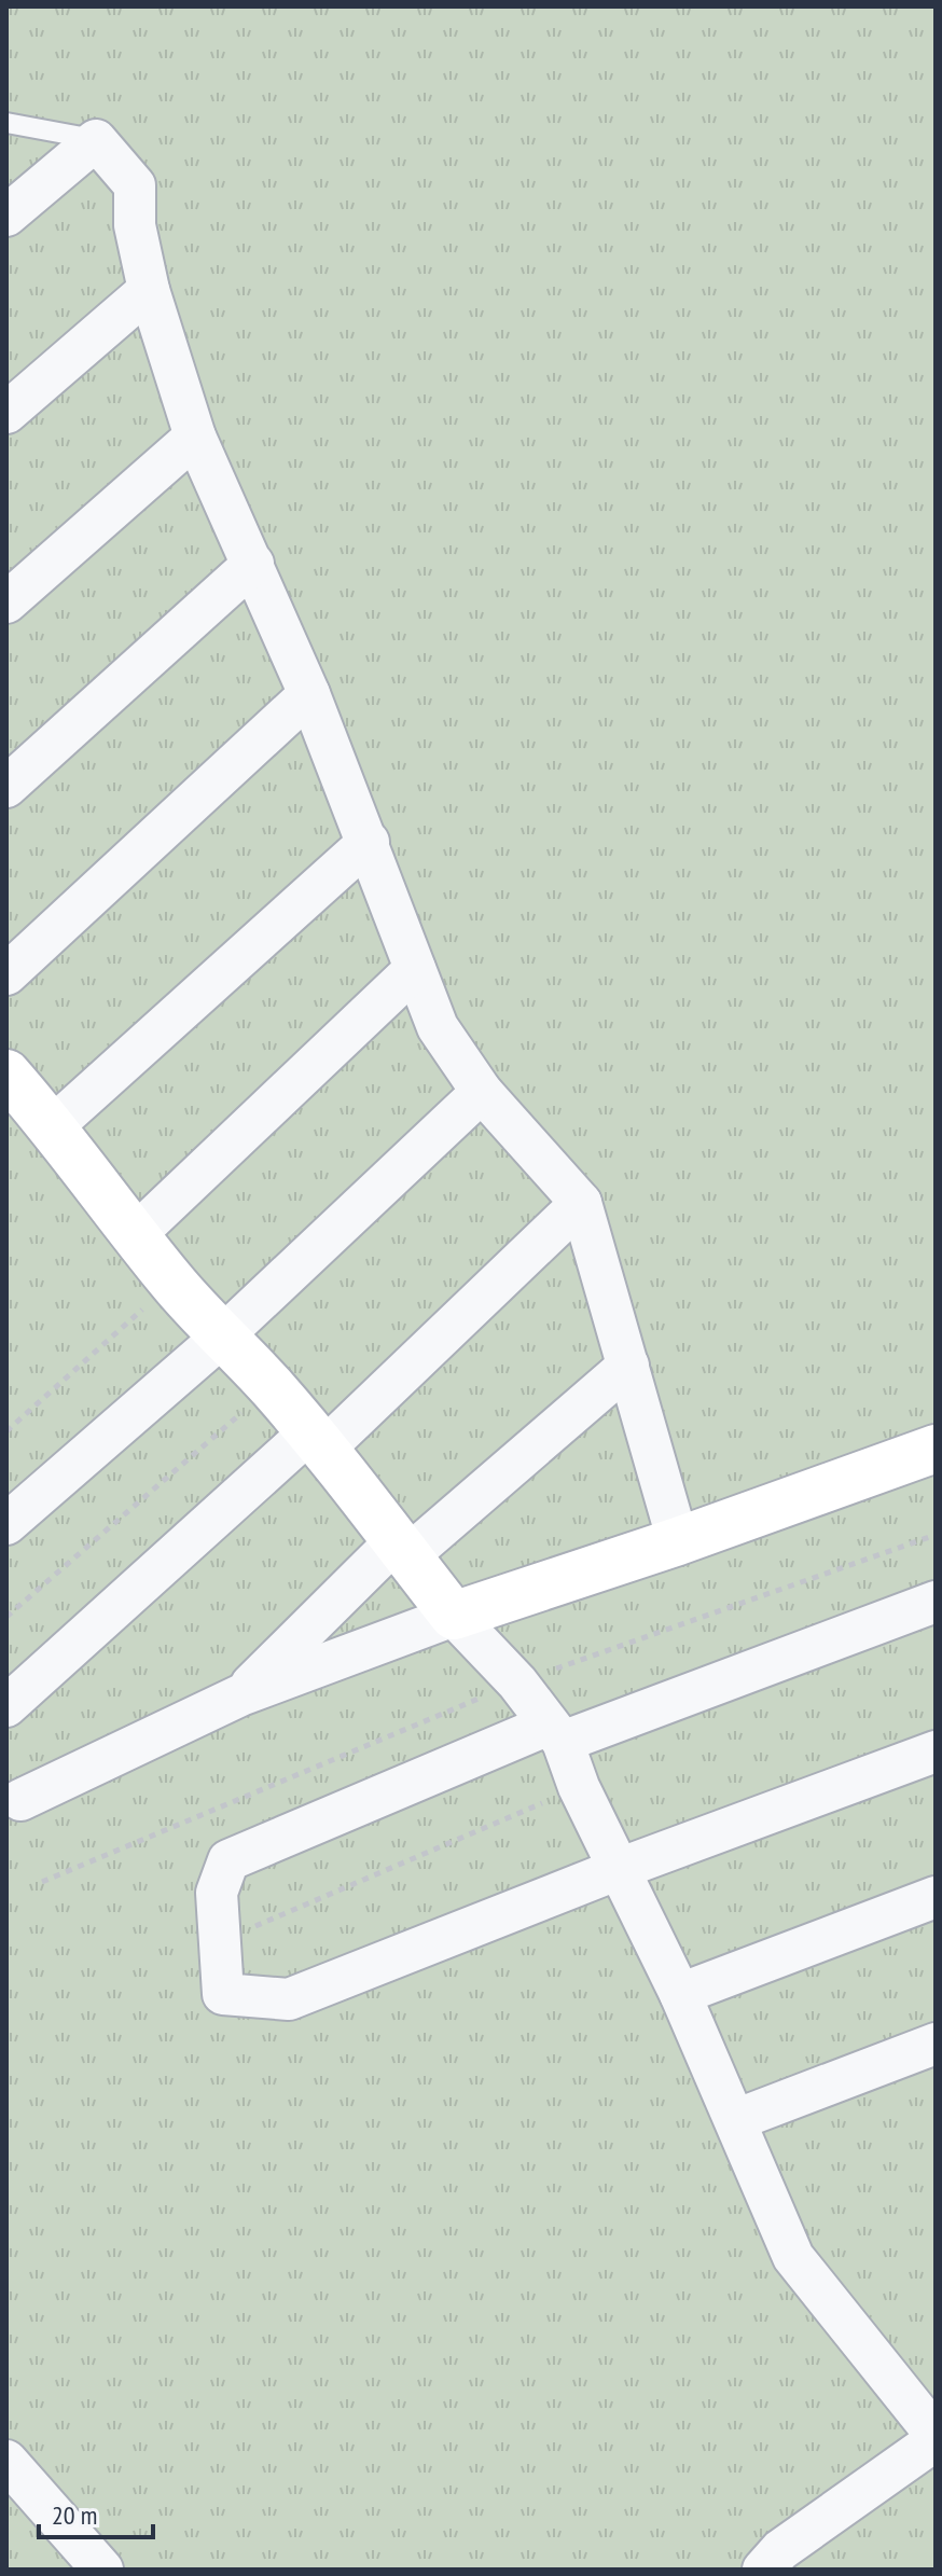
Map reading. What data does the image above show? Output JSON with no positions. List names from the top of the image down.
{
  "scale_bar": "20 m"
}
